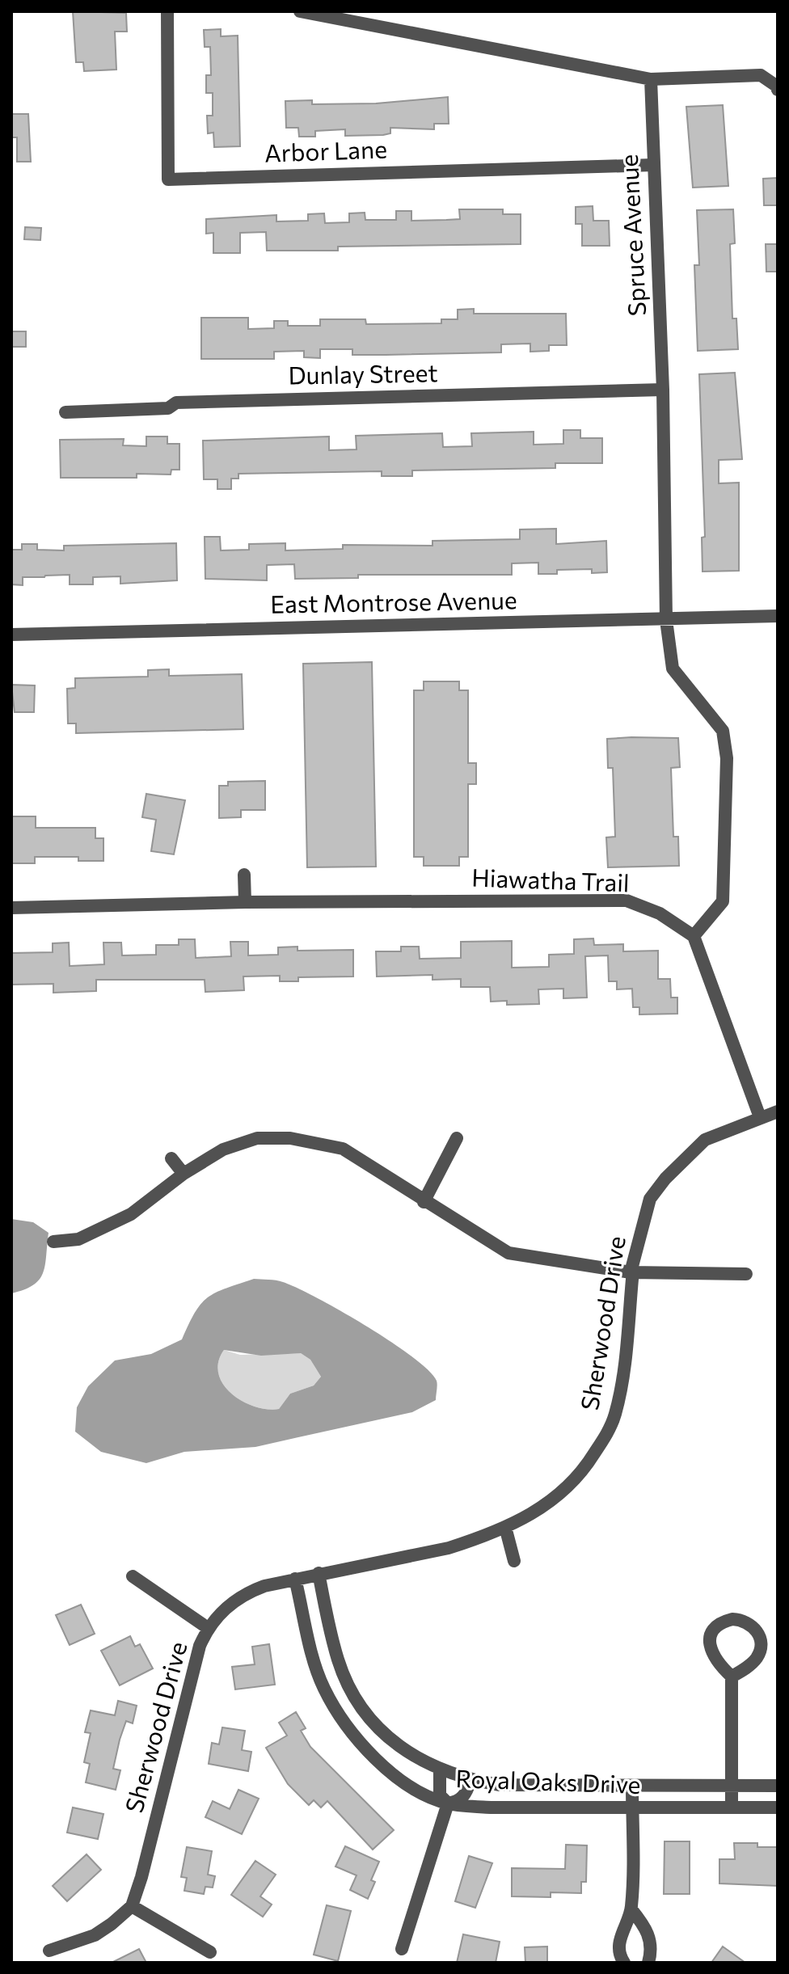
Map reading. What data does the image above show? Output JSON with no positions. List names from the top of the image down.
{
  "streets": {
    "street": [
      "Arbor Lane",
      "Spruce Avenue",
      "Dunlay Street",
      "East Montrose Avenue",
      "Hiawatha Trail",
      "Sherwood Drive",
      "Royal Oaks Drive"
    ]
  },
  "crossings": [
    ["Arbor Lane", "Spruce Avenue"],
    ["Spruce Avenue", "Dunlay Street"],
    ["Spruce Avenue", "East Montrose Avenue"],
    ["Spruce Avenue", "Hiawatha Trail"],
    ["Sherwood Drive", "Royal Oaks Drive"]
  ]
}
